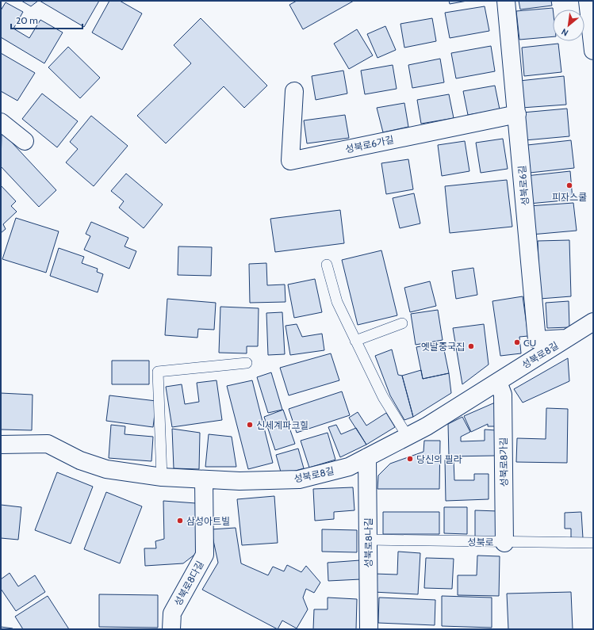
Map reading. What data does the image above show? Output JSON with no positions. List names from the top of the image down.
{
  "streets": {
    "street": [
      "성북로6가길",
      "성북로6길",
      "성북로8길",
      "성북로8가길",
      "성북로8나길",
      "성북로8다길"
    ],
    "lane": ["성북로"]
  },
  "crossings": [
    ["성북로6가길", "성북로6길"],
    ["성북로6길", "성북로8길"],
    ["성북로8길", "성북로8가길"],
    ["성북로8길", "성북로8나길"],
    ["성북로8길", "성북로8다길"],
    ["성북로8가길", "성북로"],
    ["성북로", "성북로8나길"]
  ],
  "places": [
    "피자스쿨",
    "CU",
    "옛날중국집",
    "신세계파크힐",
    "당신의 필라",
    "삼성아트빌"
  ],
  "scale_bar": "20 m",
  "north": "bottom left"
}
